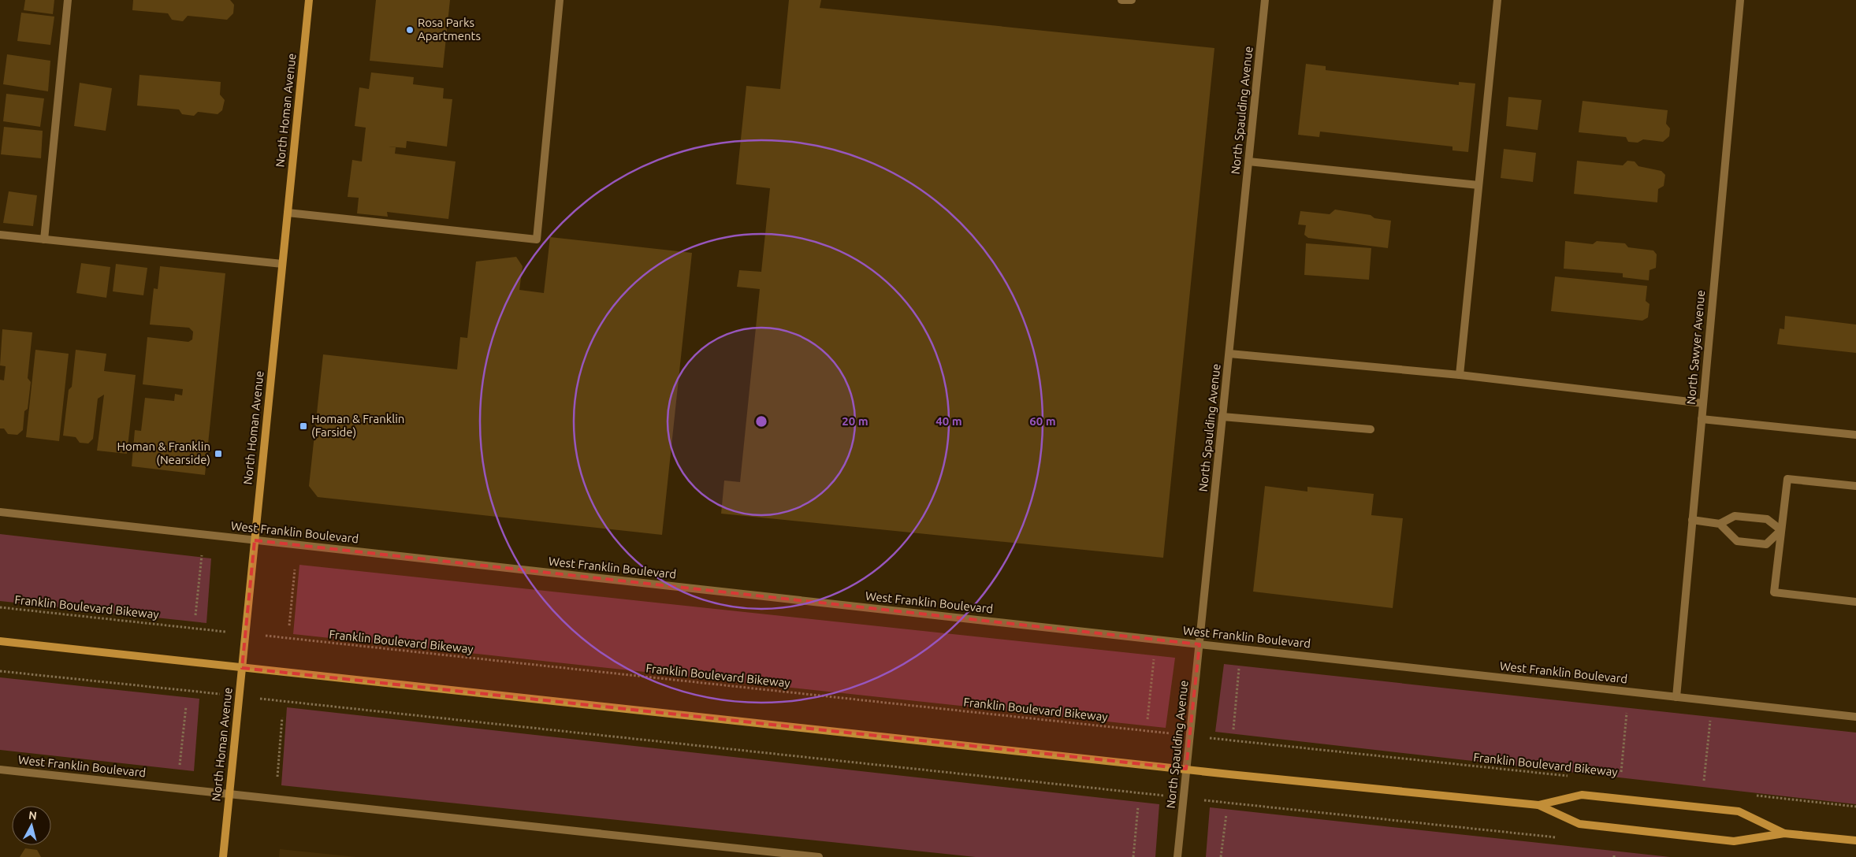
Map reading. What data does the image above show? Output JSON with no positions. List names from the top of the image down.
{
  "streets": {
    "street": [
      "North Homan Avenue",
      "North Spaulding Avenue",
      "North Sawyer Avenue",
      "West Franklin Boulevard"
    ],
    "path": ["Franklin Boulevard Bikeway"]
  },
  "crossings": [
    ["North Homan Avenue", "West Franklin Boulevard"],
    ["North Spaulding Avenue", "West Franklin Boulevard"],
    ["North Sawyer Avenue", "West Franklin Boulevard"]
  ],
  "places": {
    "other": ["Rosa Parks Apartments"],
    "transit": ["Homan & Franklin (Farside)", "Homan & Franklin (Nearside)"]
  },
  "north": "top",
  "rings": ["20 m", "40 m", "60 m"]
}
